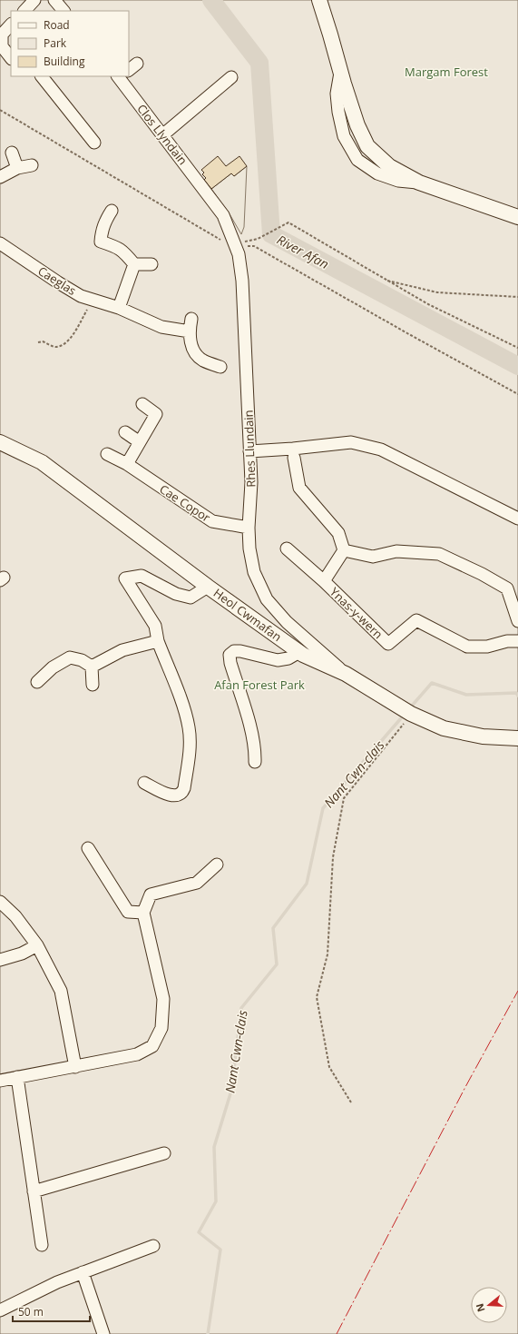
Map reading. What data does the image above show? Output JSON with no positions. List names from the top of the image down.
{
  "streets": {
    "main road": ["Heol Cwmafan"],
    "street": [
      "Clos Llyndain",
      "Caeglas",
      "Rhes Llundain",
      "Cae Copor",
      "Ynas-y-wern"
    ]
  },
  "crossings": [
    ["Clos Llyndain", "Rhes Llundain"],
    ["Rhes Llundain", "Cae Copor"],
    ["Rhes Llundain", "Heol Cwmafan"]
  ],
  "water": ["River Afan", "Nant Cwn-clais"],
  "parks": ["Margam Forest", "Afan Forest Park"],
  "legend": ["Road", "Park", "Building"],
  "scale_bar": "50 m",
  "north": "left"
}
